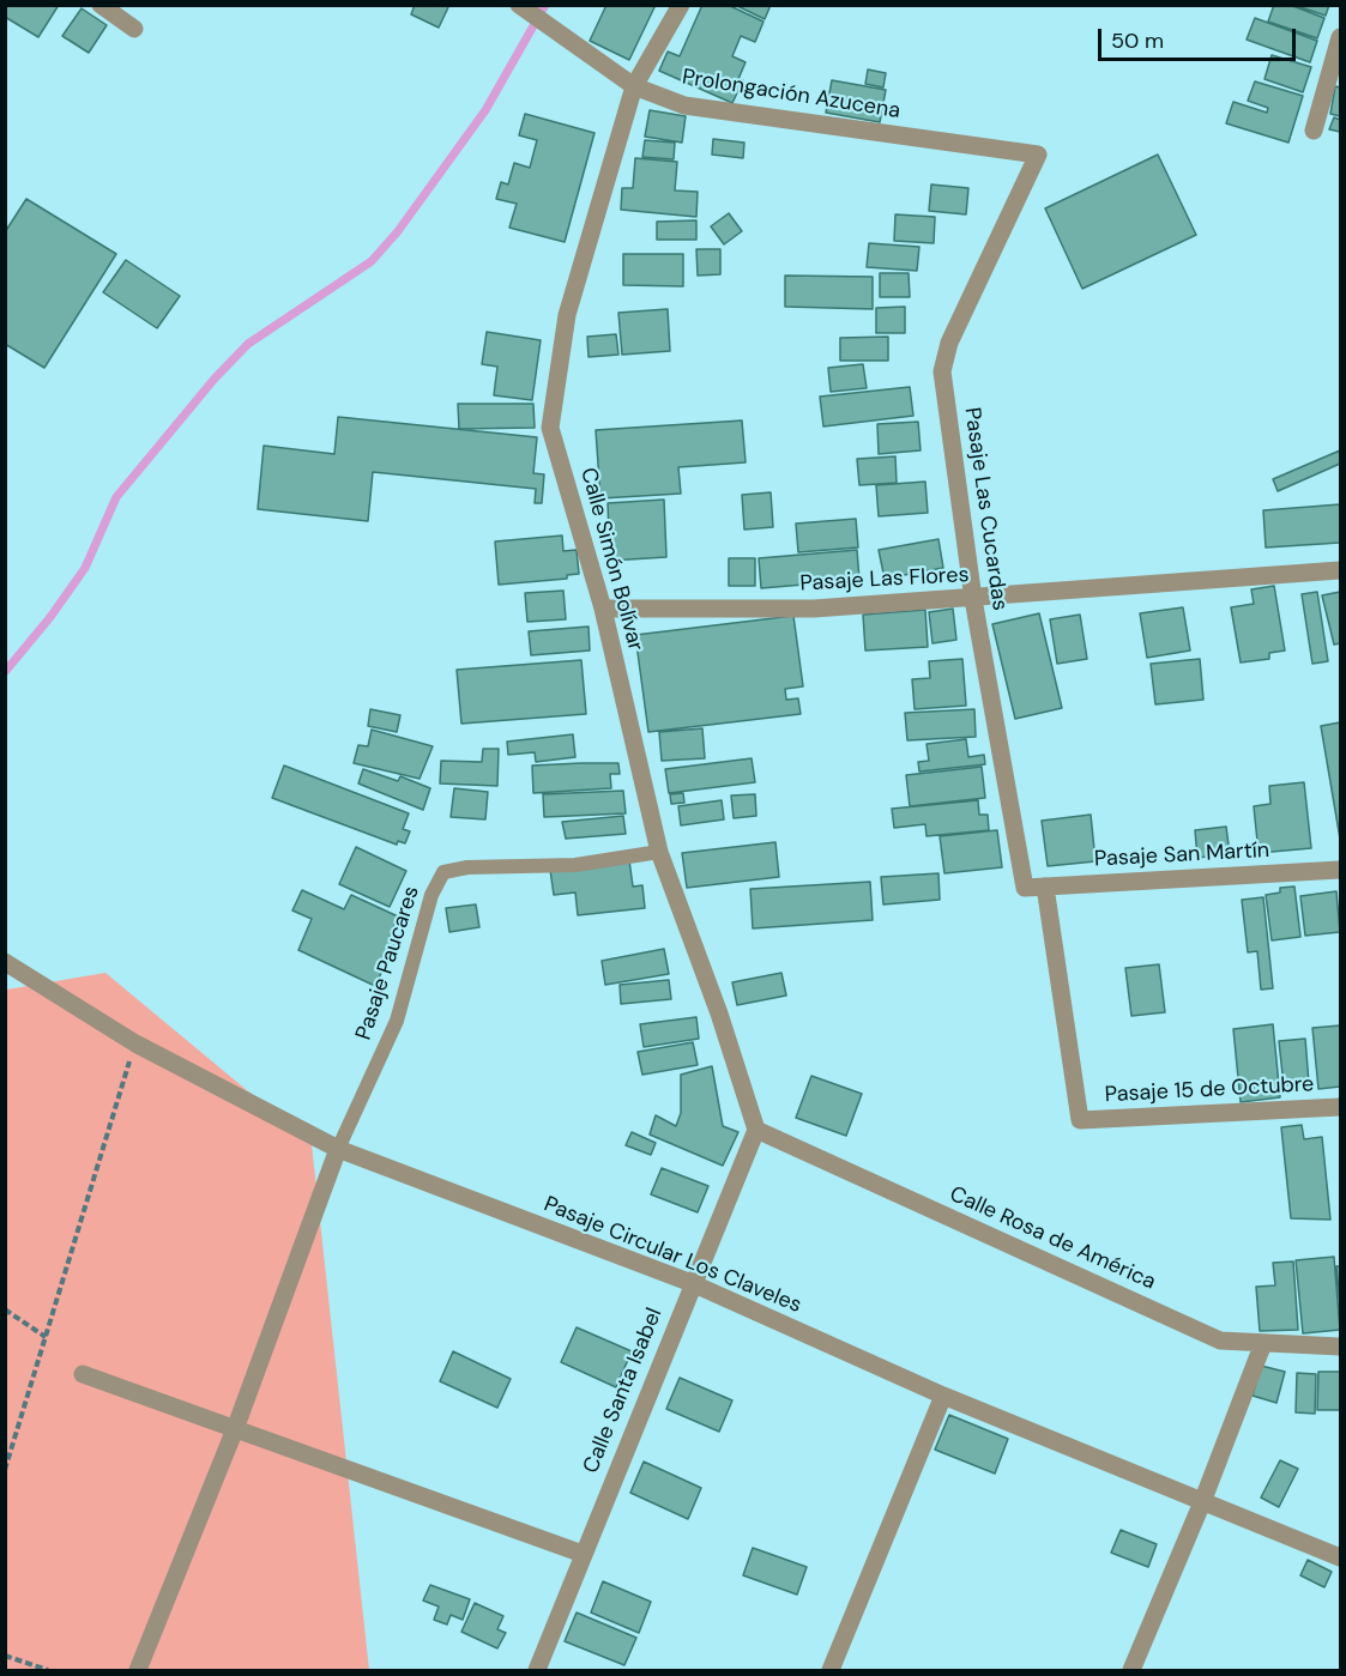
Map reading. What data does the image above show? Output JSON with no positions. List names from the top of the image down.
{
  "streets": {
    "street": [
      "Prolongación Azucena",
      "Pasaje Las Cucardas",
      "Calle Simón Bolívar",
      "Pasaje Las Flores",
      "Pasaje San Martín",
      "Pasaje 15 de Octubre",
      "Calle Rosa de América",
      "Pasaje Circular Los Claveles",
      "Calle Santa Isabel"
    ],
    "lane": ["Pasaje Paucares"]
  },
  "crossings": [
    ["Prolongación Azucena", "Pasaje Las Cucardas"],
    ["Prolongación Azucena", "Calle Simón Bolívar"],
    ["Pasaje Las Cucardas", "Pasaje Las Flores"],
    ["Pasaje Las Cucardas", "Pasaje San Martín"],
    ["Calle Simón Bolívar", "Pasaje Las Flores"],
    ["Calle Simón Bolívar", "Pasaje Paucares"],
    ["Calle Simón Bolívar", "Calle Rosa de América"],
    ["Calle Simón Bolívar", "Calle Santa Isabel"],
    ["Pasaje San Martín", "Pasaje 15 de Octubre"],
    ["Pasaje Paucares", "Pasaje Circular Los Claveles"],
    ["Calle Rosa de América", "Calle Santa Isabel"],
    ["Pasaje Circular Los Claveles", "Calle Santa Isabel"]
  ],
  "scale_bar": "50 m"
}
